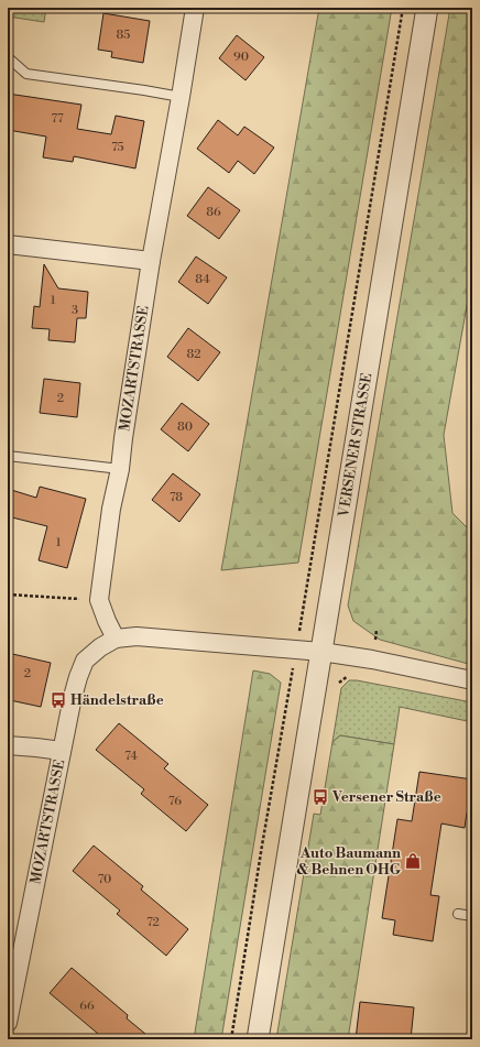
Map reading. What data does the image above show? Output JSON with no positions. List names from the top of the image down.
{
  "streets": {
    "street": ["MOZARTSTRASSE", "VERSENER STRASSE"]
  },
  "crossings": [
    ["MOZARTSTRASSE", "VERSENER STRASSE"]
  ],
  "places": {
    "bus stop": ["Händelstraße", "Versener Straße"],
    "shop": ["Auto Baumann & Behnen OHG"]
  },
  "house_numbers": [
    "85",
    "90",
    "77",
    "75",
    "86",
    "84",
    "1",
    "3",
    "82",
    "2",
    "80",
    "78",
    "1",
    "2",
    "74",
    "76",
    "70",
    "72",
    "66"
  ]
}
